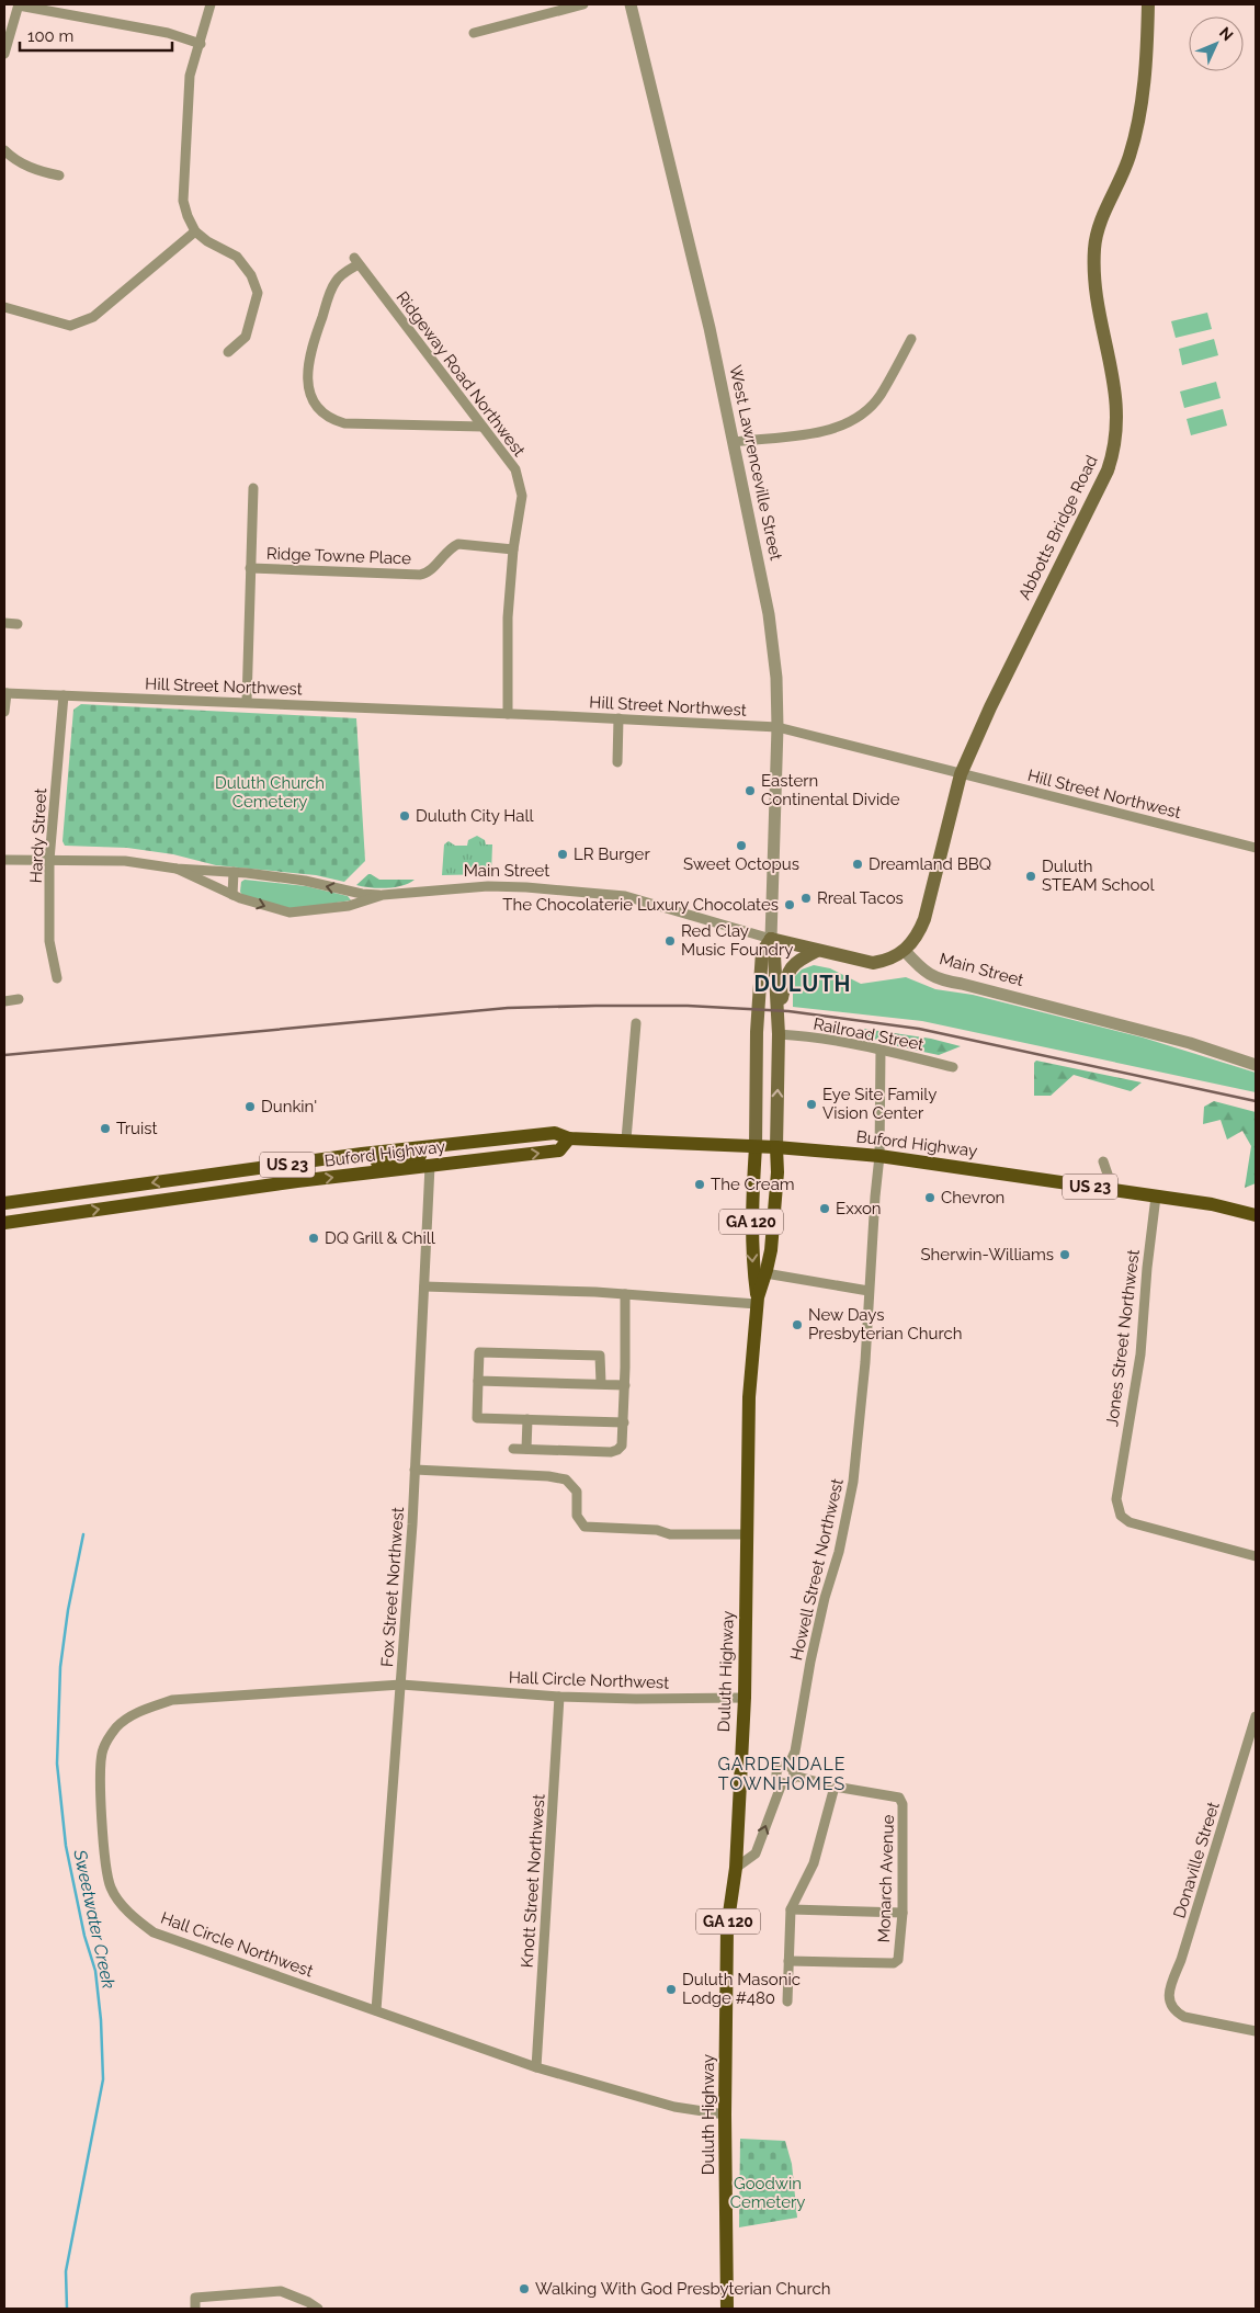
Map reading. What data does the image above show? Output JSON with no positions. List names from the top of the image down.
{
  "streets": {
    "main road": [
      "West Lawrenceville Street",
      "Abbotts Bridge Road",
      "Main Street",
      "Buford Highway",
      "US 23",
      "GA 120",
      "Duluth Highway"
    ],
    "street": [
      "Ridgeway Road Northwest",
      "Ridge Towne Place",
      "Hill Street Northwest",
      "Hardy Street",
      "Railroad Street",
      "Jones Street Northwest",
      "Howell Street Northwest",
      "Fox Street Northwest",
      "Hall Circle Northwest",
      "Donaville Street",
      "Monarch Avenue",
      "Knott Street Northwest"
    ]
  },
  "crossings": [
    ["Ridgeway Road Northwest", "Ridge Towne Place"],
    ["Ridgeway Road Northwest", "Hill Street Northwest"],
    ["West Lawrenceville Street", "Hill Street Northwest"],
    ["West Lawrenceville Street", "Main Street"],
    ["West Lawrenceville Street", "Railroad Street"],
    ["West Lawrenceville Street", "Buford Highway"],
    ["West Lawrenceville Street", "Duluth Highway"],
    ["Abbotts Bridge Road", "Hill Street Northwest"],
    ["Abbotts Bridge Road", "Main Street"],
    ["Hill Street Northwest", "Hardy Street"],
    ["Railroad Street", "Howell Street Northwest"],
    ["Buford Highway", "Jones Street Northwest"],
    ["Buford Highway", "Howell Street Northwest"],
    ["Buford Highway", "Fox Street Northwest"],
    ["Buford Highway", "Duluth Highway"],
    ["Howell Street Northwest", "Monarch Avenue"],
    ["Fox Street Northwest", "Hall Circle Northwest"],
    ["Duluth Highway", "Hall Circle Northwest"],
    ["Hall Circle Northwest", "Knott Street Northwest"]
  ],
  "districts": ["DULUTH", "GARDENDALE TOWNHOMES"],
  "water": ["Sweetwater Creek"],
  "parks": ["Duluth Church Cemetery", "Goodwin Cemetery"],
  "places": [
    "Eastern Continental Divide",
    "Duluth City Hall",
    "Sweet Octopus",
    "LR Burger",
    "Dreamland BBQ",
    "Duluth STEAM School",
    "Rreal Tacos",
    "The Chocolaterie Luxury Chocolates",
    "Red Clay Music Foundry",
    "Eye Site Family Vision Center",
    "Dunkin'",
    "Truist",
    "The Cream",
    "Chevron",
    "Exxon",
    "DQ Grill & Chill",
    "Sherwin-Williams",
    "New Days Presbyterian Church",
    "Duluth Masonic Lodge #480",
    "Walking With God Presbyterian Church"
  ],
  "scale_bar": "100 m",
  "north": "top right"
}
